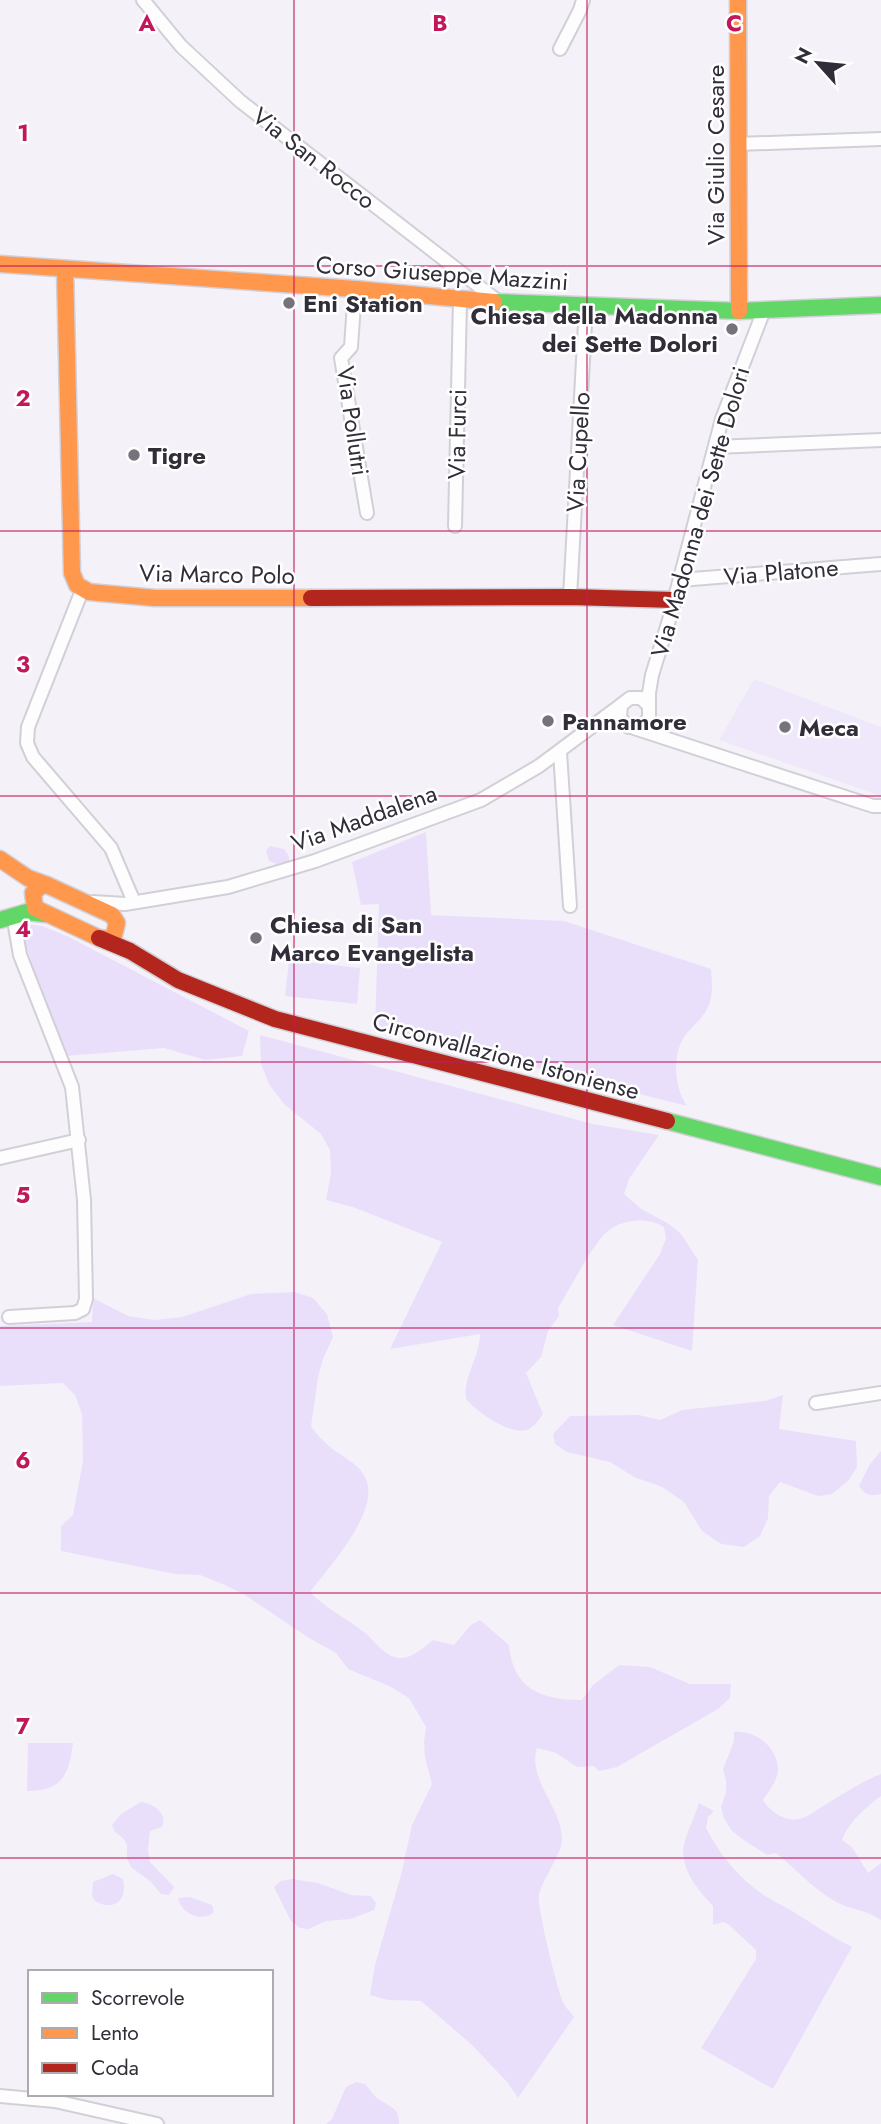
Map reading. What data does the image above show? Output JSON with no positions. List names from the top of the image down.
{
  "streets": {
    "main road": [
      "Via Giulio Cesare",
      "Corso Giuseppe Mazzini",
      "Via Marco Polo",
      "Circonvallazione Istoniense"
    ],
    "street": [
      "Via San Rocco",
      "Via Pollutri",
      "Via Furci",
      "Via Cupello",
      "Via Madonna dei Sette Dolori",
      "Via Platone",
      "Via Maddalena"
    ]
  },
  "crossings": [
    ["Via Giulio Cesare", "Corso Giuseppe Mazzini"],
    ["Via San Rocco", "Corso Giuseppe Mazzini"],
    ["Corso Giuseppe Mazzini", "Via Pollutri"],
    ["Corso Giuseppe Mazzini", "Via Furci"],
    ["Corso Giuseppe Mazzini", "Via Cupello"],
    ["Corso Giuseppe Mazzini", "Via Madonna dei Sette Dolori"],
    ["Via Cupello", "Via Marco Polo"],
    ["Via Madonna dei Sette Dolori", "Via Platone"],
    ["Via Madonna dei Sette Dolori", "Via Marco Polo"],
    ["Via Madonna dei Sette Dolori", "Via Maddalena"]
  ],
  "places": [
    "Eni Station",
    "Chiesa della Madonna dei Sette Dolori",
    "Tigre",
    "Pannamore",
    "Meca",
    "Chiesa di San Marco Evangelista"
  ],
  "legend": ["Scorrevole", "Lento", "Coda"],
  "north": "top left",
  "grid": {
    "columns": ["A", "B", "C"],
    "rows": [
      "1",
      "2",
      "3",
      "4",
      "5",
      "6",
      "7"
    ]
  }
}
